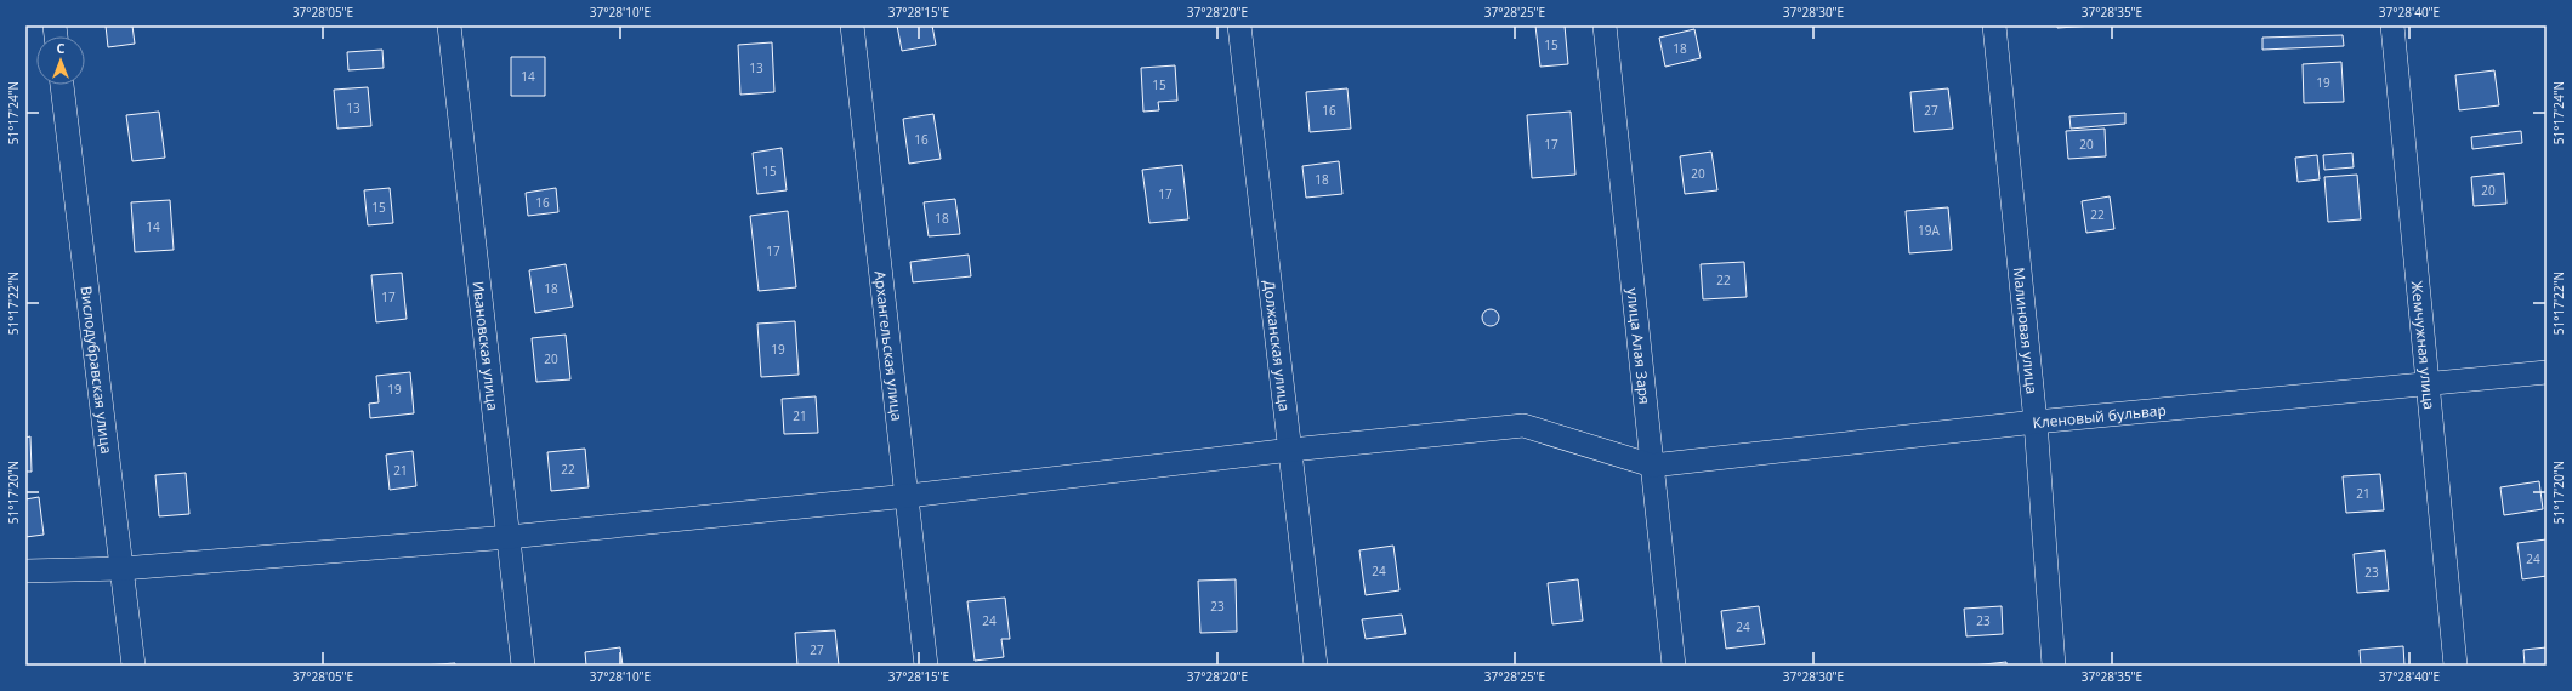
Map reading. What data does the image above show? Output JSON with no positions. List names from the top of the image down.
{
  "streets": {
    "street": [
      "Малиновая улица",
      "Ивановская улица",
      "Архангельская улица",
      "Должанская улица",
      "улица Алая Заря",
      "Жемчужная улица",
      "Вислодубравская улица",
      "Кленовый бульвар"
    ]
  },
  "crossings": [
    ["Малиновая улица", "Кленовый бульвар"],
    ["улица Алая Заря", "Кленовый бульвар"],
    ["Жемчужная улица", "Кленовый бульвар"]
  ],
  "house_numbers": [
    "15",
    "18",
    "13",
    "14",
    "19",
    "15",
    "13",
    "16",
    "27",
    "16",
    "17",
    "20",
    "15",
    "20",
    "18",
    "20",
    "17",
    "16",
    "15",
    "22",
    "18",
    "14",
    "19А",
    "17",
    "22",
    "18",
    "17",
    "19",
    "20",
    "19",
    "21",
    "22",
    "21",
    "21",
    "24",
    "24",
    "23",
    "23",
    "24",
    "23",
    "24",
    "27"
  ],
  "north": "top",
  "coordinates": [
    "37°28'05\"E",
    "37°28'10\"E",
    "37°28'15\"E",
    "37°28'20\"E",
    "37°28'25\"E",
    "37°28'30\"E",
    "37°28'35\"E",
    "37°28'40\"E",
    "51°17'24\"N",
    "51°17'22\"N",
    "51°17'20\"N"
  ]
}
